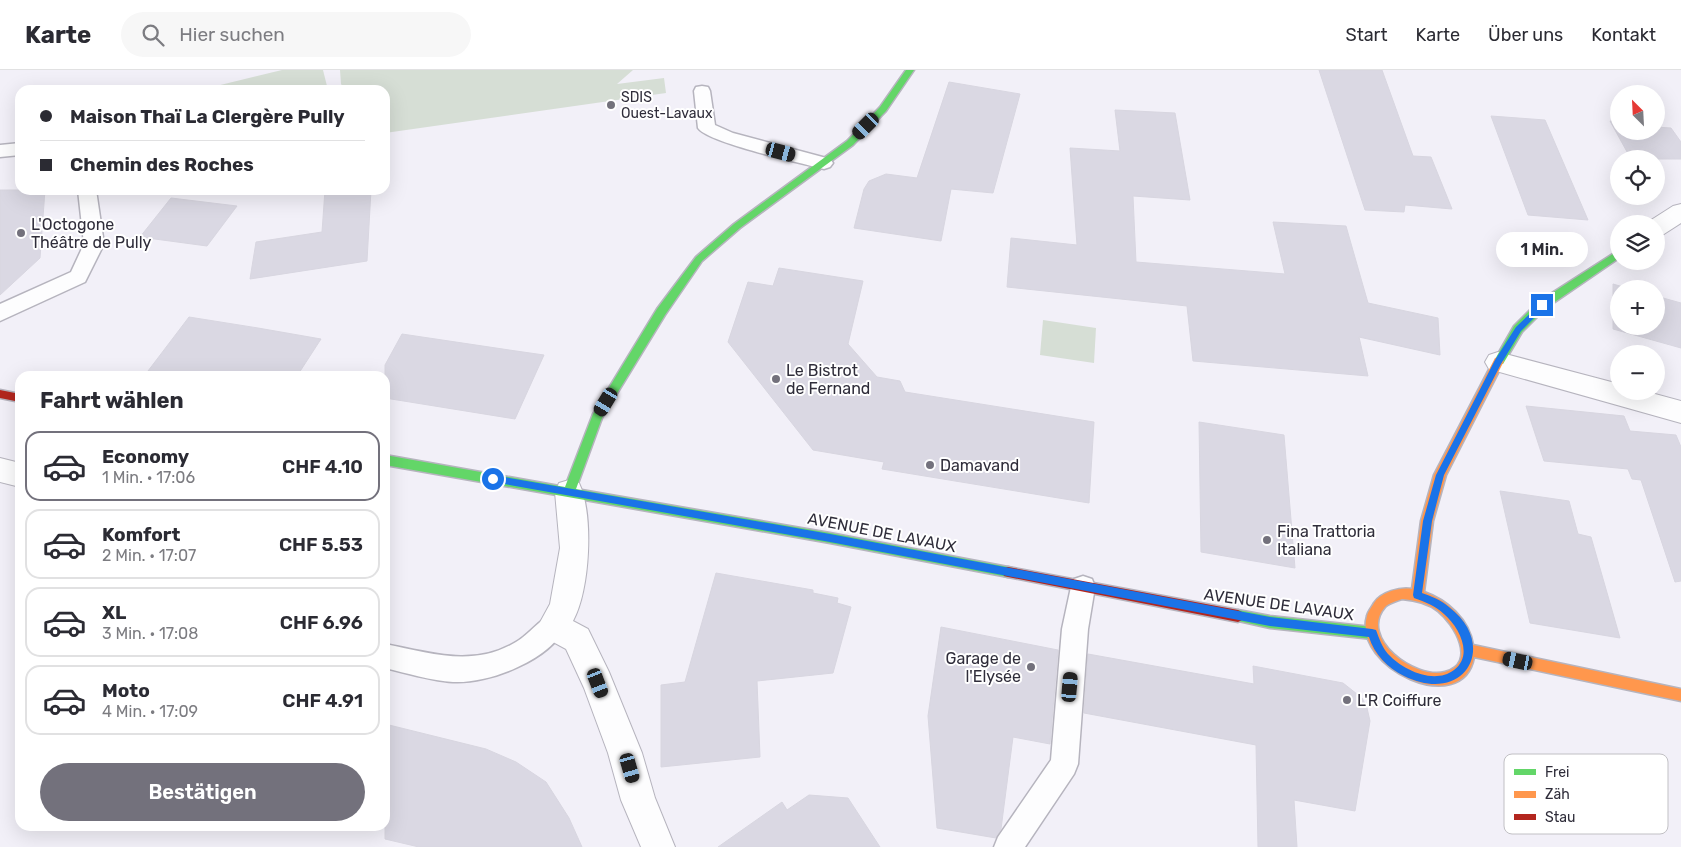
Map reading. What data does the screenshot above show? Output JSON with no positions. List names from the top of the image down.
{
  "streets": {
    "main road": ["AVENUE DE LAVAUX"]
  },
  "places": [
    "SDIS Ouest-Lavaux",
    "L'Octogone Théâtre de Pully",
    "Le Bistrot de Fernand",
    "Damavand",
    "Fina Trattoria Italiana",
    "Garage de l'Elysée",
    "L'R Coiffure"
  ],
  "legend": ["Frei", "Zäh", "Stau"],
  "north": "top left",
  "page": {
    "header": "Karte",
    "search": "Hier suchen",
    "nav": [
      "Start",
      "Karte",
      "Über uns",
      "Kontakt"
    ],
    "map_buttons": ["+", "−"],
    "banner": ["Maison Thaï La Clergère Pully", "Chemin des Roches"],
    "bubble": "1 Min.",
    "heading": "Fahrt wählen",
    "list": [
      {
        "name": "Economy",
        "note": "1 Min. · 17:06",
        "value": "CHF 4.10"
      },
      {
        "name": "Komfort",
        "note": "2 Min. · 17:07",
        "value": "CHF 5.53"
      },
      {
        "name": "XL",
        "note": "3 Min. · 17:08",
        "value": "CHF 6.96"
      },
      {
        "name": "Moto",
        "note": "4 Min. · 17:09",
        "value": "CHF 4.91"
      }
    ],
    "buttons": "Bestätigen"
  }
}
